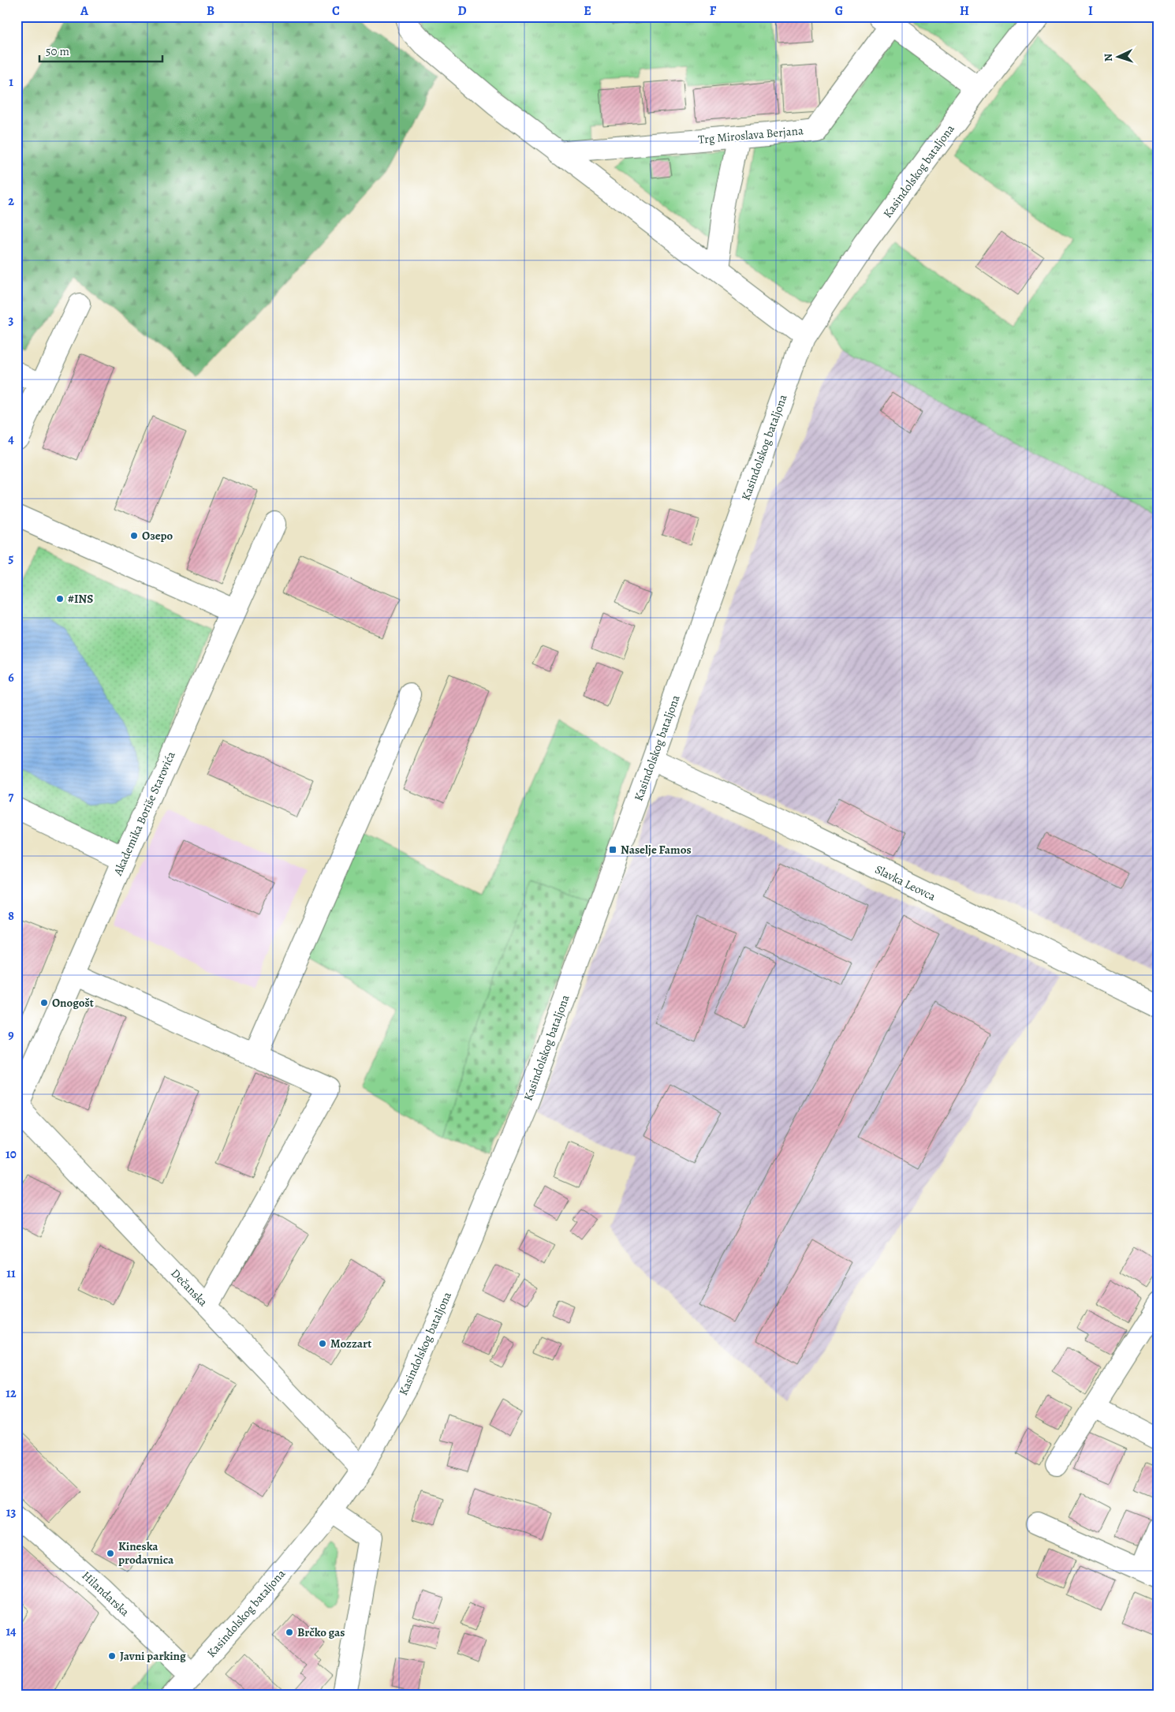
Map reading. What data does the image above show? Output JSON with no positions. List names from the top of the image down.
{
  "streets": {
    "street": [
      "Trg Miroslava Berjana",
      "Kasindolskog bataljona",
      "Akademika Boriše Starovića",
      "Slavka Leovca",
      "Dečanska",
      "Hilandarska"
    ]
  },
  "crossings": [
    ["Trg Miroslava Berjana", "Kasindolskog bataljona"],
    ["Kasindolskog bataljona", "Slavka Leovca"],
    ["Kasindolskog bataljona", "Dečanska"],
    ["Kasindolskog bataljona", "Hilandarska"],
    ["Akademika Boriše Starovića", "Dečanska"]
  ],
  "places": {
    "other": [
      "Озеро",
      "#INS",
      "Onogošt",
      "Mozzart",
      "Kineska prodavnica",
      "Brčko gas",
      "Javni parking"
    ],
    "transit": ["Naselje Famos"]
  },
  "scale_bar": "50 m",
  "north": "left",
  "grid": {
    "columns": [
      "A",
      "B",
      "C",
      "D",
      "E",
      "F",
      "G",
      "H",
      "I"
    ],
    "rows": [
      "1",
      "2",
      "3",
      "4",
      "5",
      "6",
      "7",
      "8",
      "9",
      "10",
      "11",
      "12",
      "13",
      "14"
    ]
  }
}
